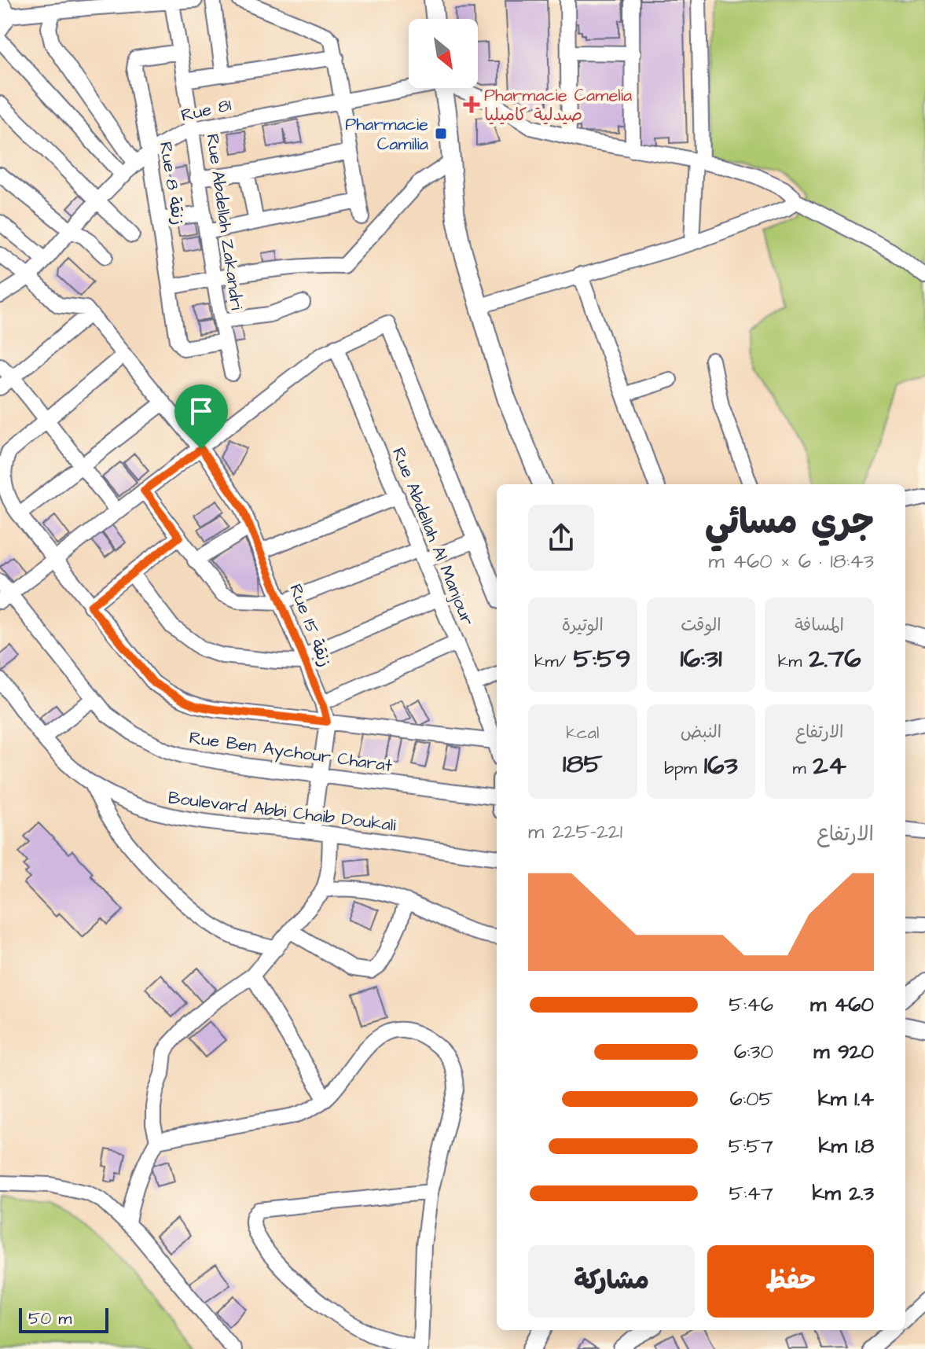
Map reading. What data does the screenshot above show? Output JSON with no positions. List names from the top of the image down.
{
  "streets": {
    "street": [
      "Rue 81",
      "Rue 8 زنقة",
      "Rue Abdellah Zakandri",
      "Rue Abdellah Al Manjour",
      "Rue 15 زنقة",
      "Rue Ben Aychour Charat",
      "Boulevard Abbi Chaib Doukali"
    ]
  },
  "crossings": [
    ["Rue 81", "Rue 8 زنقة"],
    ["Rue 81", "Rue Abdellah Zakandri"],
    ["Rue 8 زنقة", "Rue Abdellah Zakandri"],
    ["Rue 15 زنقة", "Rue Ben Aychour Charat"],
    ["Rue 15 زنقة", "Boulevard Abbi Chaib Doukali"]
  ],
  "places": {
    "health": ["Pharmacie Camelia صيدلية كاميليا"],
    "transit": ["Pharmacie Camilia"]
  },
  "scale_bar": "50 m",
  "north": "bottom right",
  "page": {
    "heading": ["جري مسائي", "18:43 · 6 × 460 m"],
    "stats": [
      ["المسافة", "2.76 km"],
      ["الوقت", "16:31"],
      ["الوتيرة", "5:59 /km"],
      ["الارتفاع", "24 m"],
      ["النبض", "163 bpm"],
      ["kcal", "185"]
    ],
    "chart": ["الارتفاع", "221–225 m"],
    "list": [
      {
        "name": "460 m",
        "note": "5:46"
      },
      {
        "name": "920 m",
        "note": "6:30"
      },
      {
        "name": "1.4 km",
        "note": "6:05"
      },
      {
        "name": "1.8 km",
        "note": "5:57"
      },
      {
        "name": "2.3 km",
        "note": "5:47"
      }
    ],
    "buttons": ["حفظ", "مشاركة"],
    "scale": "50 m"
  }
}
